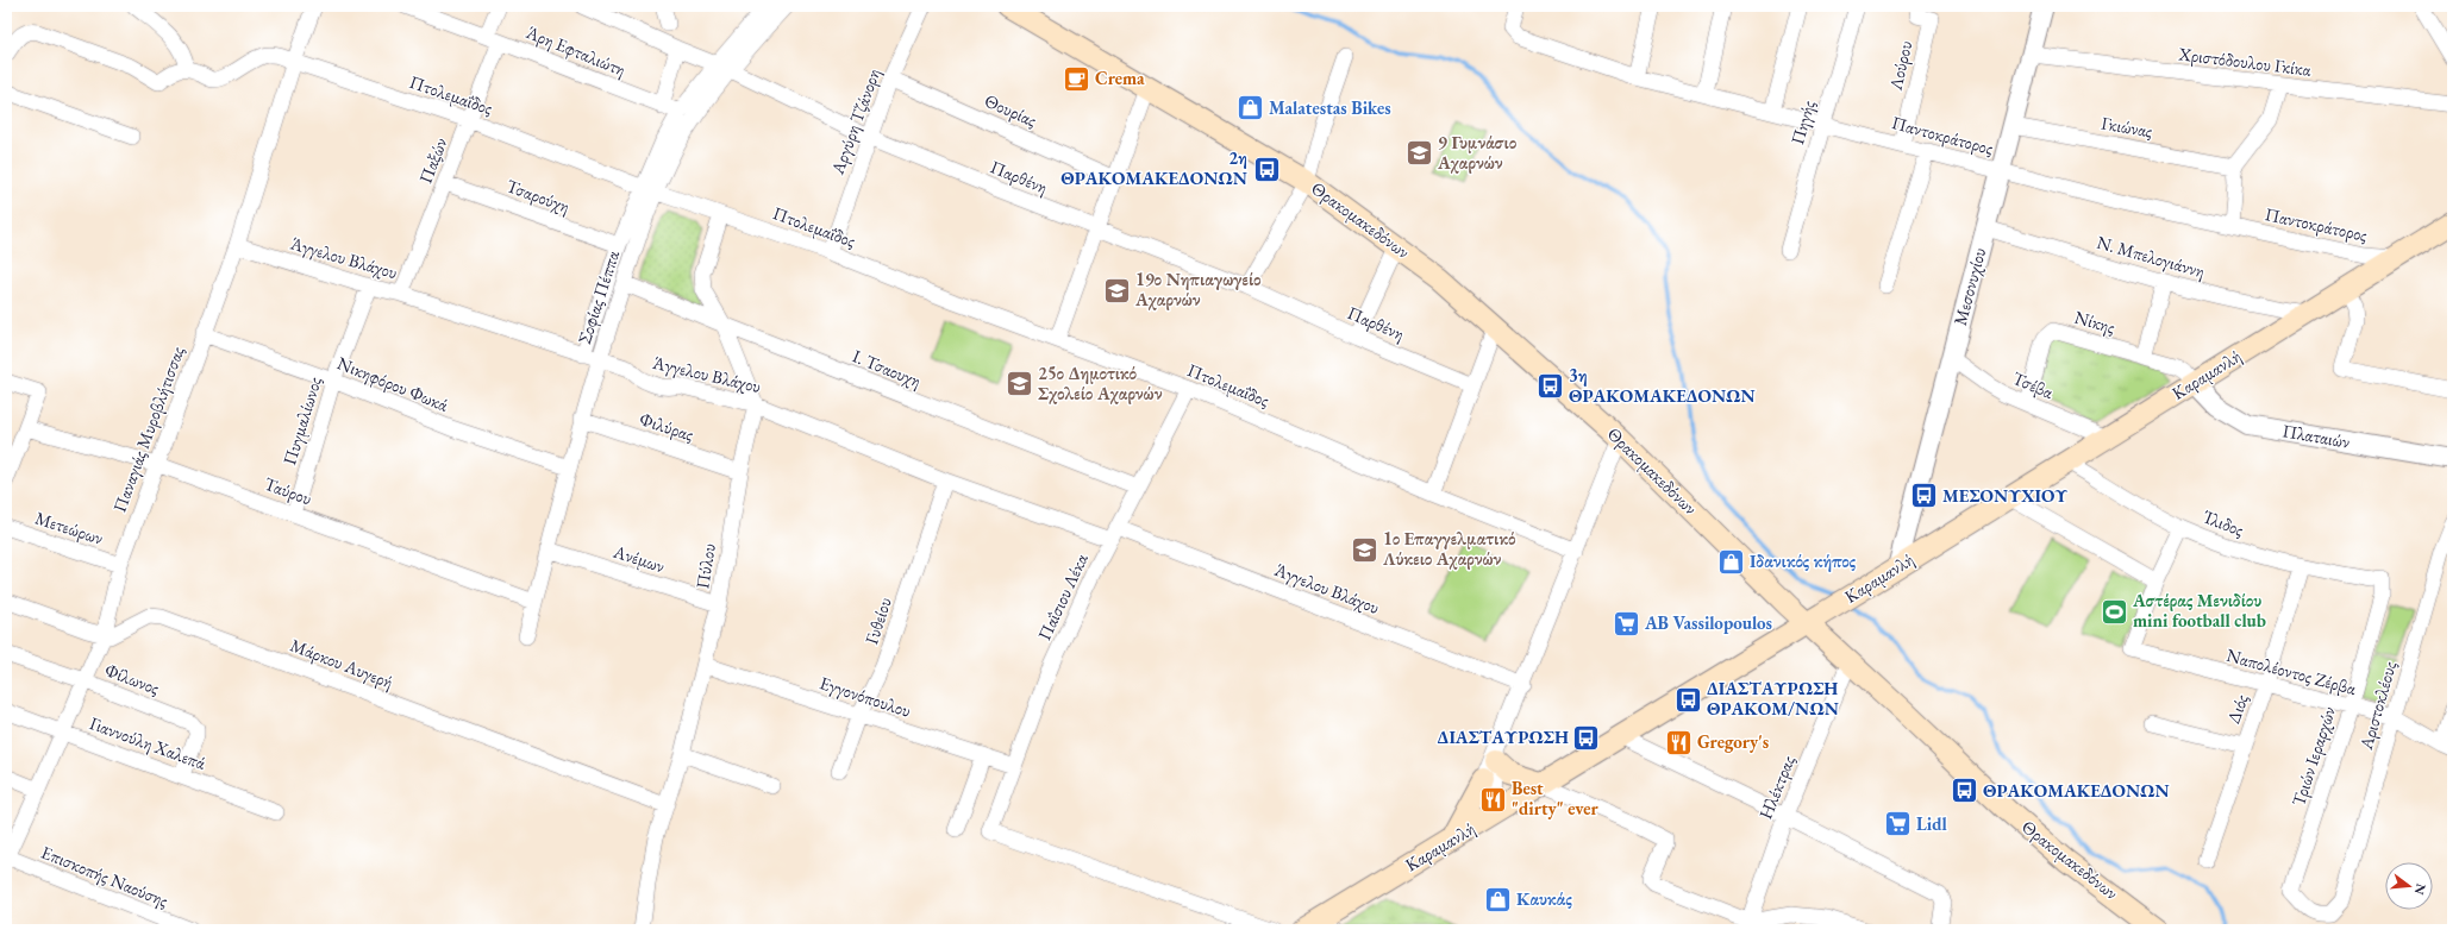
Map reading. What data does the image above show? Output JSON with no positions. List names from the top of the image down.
{
  "streets": {
    "main road": ["Θρακομακεδόνων", "Καραμανλή"],
    "street": [
      "Άρη Εφταλιώτη",
      "Χριστόδουλου Γκίκα",
      "Λούρου",
      "Πτολεμαΐδος",
      "Θουρίας",
      "Αργύρη Τζάνορη",
      "Πηγής",
      "Γκιώνας",
      "Παντοκράτορος",
      "Παξών",
      "Παρθένη",
      "Τσαρούχη",
      "Ν. Μπελογιάννη",
      "Άγγελου Βλάχου",
      "Μεσονυχίου",
      "Σοφίας Πέππα",
      "Νίκης",
      "Ι. Τσαουχη",
      "Νικηφόρου Φωκά",
      "Τσέβα",
      "Πυγμαλίωνος",
      "Φιλύρας",
      "Παναγιάς Μυροβλήτισσας",
      "Πλαταιών",
      "Ταύρου",
      "Ίλιδος",
      "Μετεώρων",
      "Ανέμων",
      "Πύλου",
      "Παΐσιου Λέκα",
      "Γυθείου",
      "Μάρκου Αυγερή",
      "Ναπολέοντος Ζέρβα",
      "Φίλωνος",
      "Εγγονόπουλου",
      "Αριστοκλέους",
      "Διός",
      "Γιαννούλη Χαλεπά",
      "Τριών Ιεραρχών",
      "Ηλέκτρας",
      "Επισκοπής Ναούσης"
    ]
  },
  "crossings": [
    ["Άρη Εφταλιώτη", "Παξών"],
    ["Άρη Εφταλιώτη", "Σοφίας Πέππα"],
    ["Χριστόδουλου Γκίκα", "Μεσονυχίου"],
    ["Λούρου", "Παντοκράτορος"],
    ["Πτολεμαΐδος", "Αργύρη Τζάνορη"],
    ["Πτολεμαΐδος", "Παξών"],
    ["Πτολεμαΐδος", "Σοφίας Πέππα"],
    ["Πτολεμαΐδος", "Παναγιάς Μυροβλήτισσας"],
    ["Πτολεμαΐδος", "Παΐσιου Λέκα"],
    ["Θουρίας", "Αργύρη Τζάνορη"],
    ["Αργύρη Τζάνορη", "Παρθένη"],
    ["Πηγής", "Παντοκράτορος"],
    ["Γκιώνας", "Μεσονυχίου"],
    ["Παντοκράτορος", "Μεσονυχίου"],
    ["Παντοκράτορος", "Καραμανλή"],
    ["Παξών", "Τσαρούχη"],
    ["Παξών", "Άγγελου Βλάχου"],
    ["Παρθένη", "Σοφίας Πέππα"],
    ["Τσαρούχη", "Σοφίας Πέππα"],
    ["Θρακομακεδόνων", "Καραμανλή"],
    ["Θρακομακεδόνων", "Ηλέκτρας"],
    ["Ν. Μπελογιάννη", "Μεσονυχίου"],
    ["Ν. Μπελογιάννη", "Καραμανλή"],
    ["Άγγελου Βλάχου", "Σοφίας Πέππα"],
    ["Άγγελου Βλάχου", "Πυγμαλίωνος"],
    ["Άγγελου Βλάχου", "Παναγιάς Μυροβλήτισσας"],
    ["Άγγελου Βλάχου", "Πύλου"],
    ["Άγγελου Βλάχου", "Παΐσιου Λέκα"],
    ["Άγγελου Βλάχου", "Γυθείου"],
    ["Μεσονυχίου", "Καραμανλή"],
    ["Μεσονυχίου", "Τσέβα"],
    ["Σοφίας Πέππα", "Ι. Τσαουχη"],
    ["Σοφίας Πέππα", "Νικηφόρου Φωκά"],
    ["Σοφίας Πέππα", "Φιλύρας"],
    ["Σοφίας Πέππα", "Ταύρου"],
    ["Σοφίας Πέππα", "Ανέμων"],
    ["Νίκης", "Καραμανλή"],
    ["Νίκης", "Τσέβα"],
    ["Νίκης", "Πλαταιών"],
    ["Ι. Τσαουχη", "Παΐσιου Λέκα"],
    ["Καραμανλή", "Τσέβα"],
    ["Καραμανλή", "Πλαταιών"],
    ["Καραμανλή", "Ίλιδος"],
    ["Νικηφόρου Φωκά", "Πυγμαλίωνος"],
    ["Νικηφόρου Φωκά", "Παναγιάς Μυροβλήτισσας"],
    ["Πυγμαλίωνος", "Ταύρου"],
    ["Φιλύρας", "Πύλου"],
    ["Παναγιάς Μυροβλήτισσας", "Ταύρου"],
    ["Παναγιάς Μυροβλήτισσας", "Μετεώρων"],
    ["Παναγιάς Μυροβλήτισσας", "Μάρκου Αυγερή"],
    ["Παναγιάς Μυροβλήτισσας", "Φίλωνος"],
    ["Παναγιάς Μυροβλήτισσας", "Γιαννούλη Χαλεπά"],
    ["Παναγιάς Μυροβλήτισσας", "Επισκοπής Ναούσης"],
    ["Ίλιδος", "Διός"],
    ["Ίλιδος", "Τριών Ιεραρχών"],
    ["Ανέμων", "Πύλου"],
    ["Πύλου", "Μάρκου Αυγερή"],
    ["Πύλου", "Εγγονόπουλου"],
    ["Παΐσιου Λέκα", "Εγγονόπουλου"],
    ["Γυθείου", "Εγγονόπουλου"],
    ["Ναπολέοντος Ζέρβα", "Αριστοκλέους"],
    ["Ναπολέοντος Ζέρβα", "Διός"],
    ["Ναπολέοντος Ζέρβα", "Τριών Ιεραρχών"],
    ["Φίλωνος", "Γιαννούλη Χαλεπά"],
    ["Αριστοκλέους", "Τριών Ιεραρχών"]
  ],
  "places": {
    "cafe": ["Crema"],
    "shop": ["Malatestas Bikes", "Ιδανικός κήπος", "Καυκάς"],
    "school or university": [
      "9 Γυμνάσιο Αχαρνών",
      "19ο Νηπιαγωγείο Αχαρνών",
      "25ο Δημοτικό Σχολείο Αχαρνών",
      "1ο Επαγγελματικό Λύκειο Αχαρνών"
    ],
    "bus stop": [
      "2η ΘΡΑΚΟΜΑΚΕΔΟΝΩΝ",
      "3η ΘΡΑΚΟΜΑΚΕΔΟΝΩΝ",
      "ΜΕΣΟΝΥΧΙΟΥ",
      "ΔΙΑΣΤΑΥΡΩΣΗ ΘΡΑΚΟΜ/ΝΩΝ",
      "ΔΙΑΣΤΑΥΡΩΣΗ",
      "ΘΡΑΚΟΜΑΚΕΔΟΝΩΝ"
    ],
    "sports": ["Αστέρας Μενιδίου mini football club"],
    "supermarket": ["AB Vassilopoulos", "Lidl"],
    "restaurant": ["Gregory's", "Best \"dirty\" ever"]
  },
  "north": "right"
}
